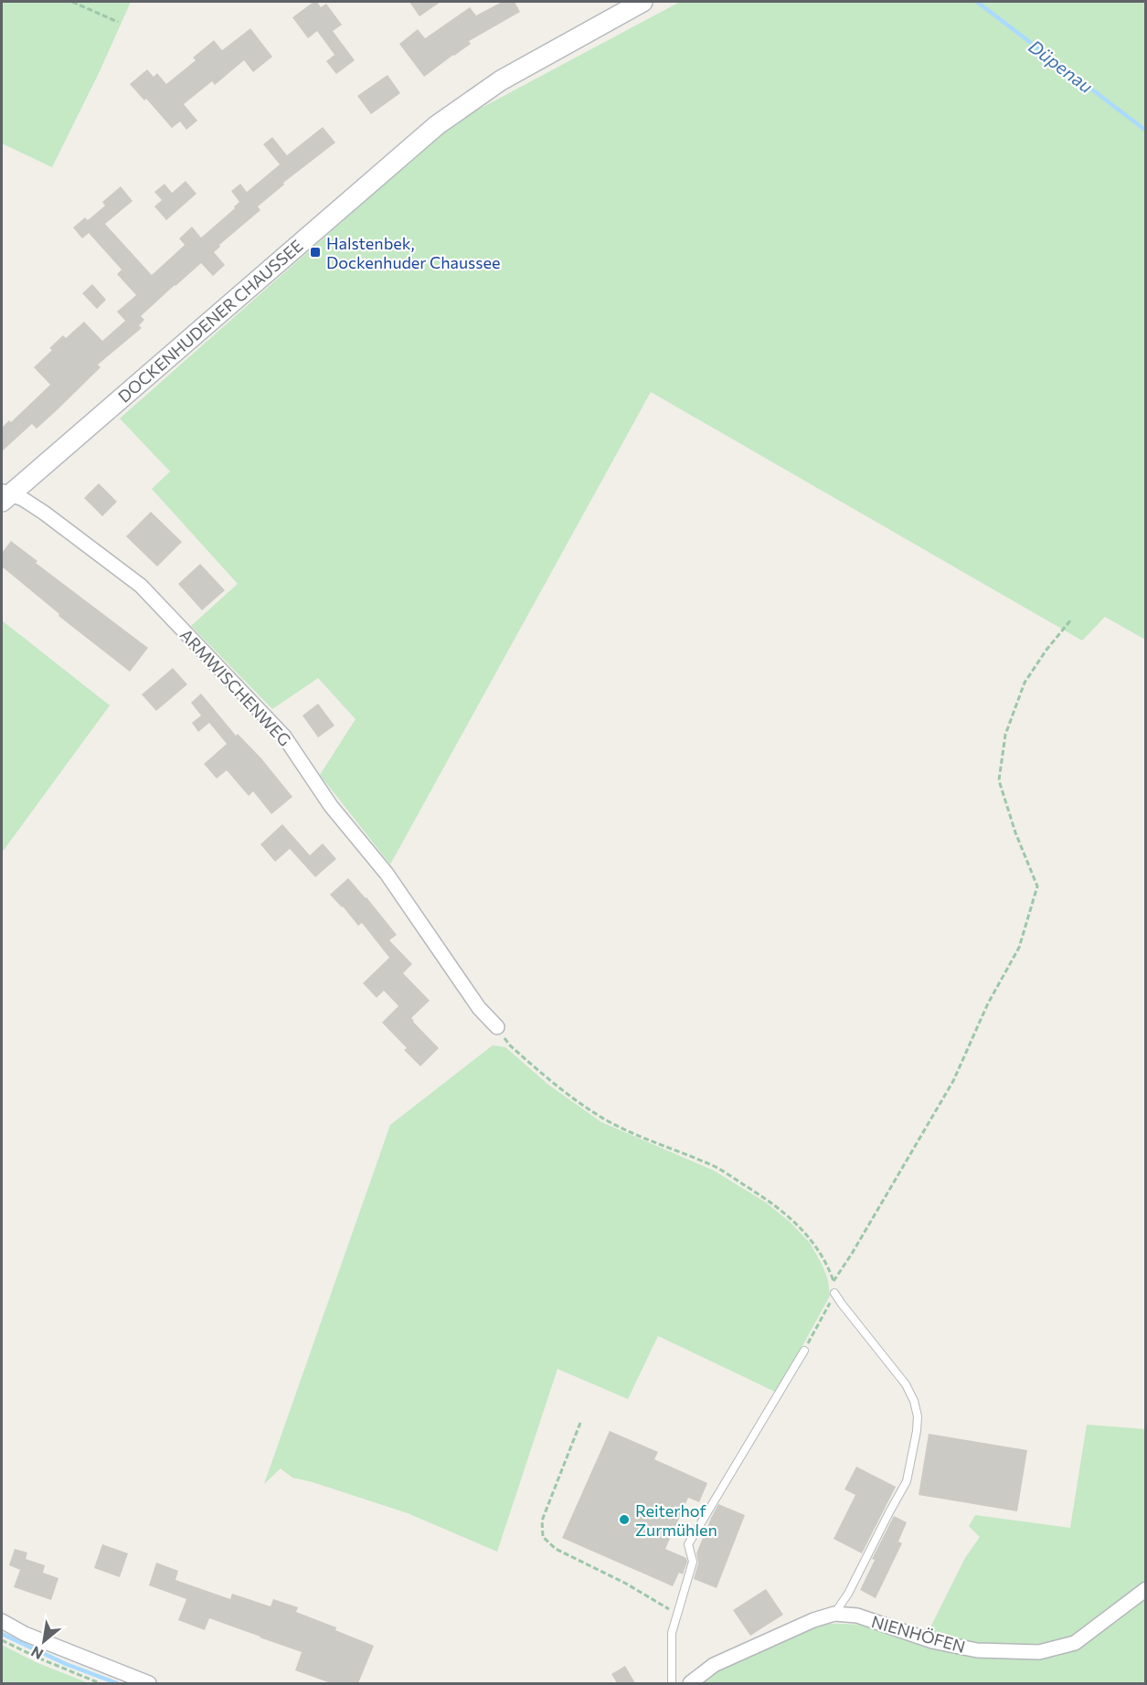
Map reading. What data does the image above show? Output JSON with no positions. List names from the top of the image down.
{
  "streets": {
    "main road": ["DOCKENHUDENER CHAUSSEE"],
    "street": ["ARMWISCHENWEG", "NIENHÖFEN"]
  },
  "crossings": [
    ["DOCKENHUDENER CHAUSSEE", "ARMWISCHENWEG"]
  ],
  "water": ["Düpenau"],
  "places": {
    "transit": ["Halstenbek, Dockenhuder Chaussee"],
    "other": ["Reiterhof Zurmühlen"]
  },
  "north": "bottom left"
}
